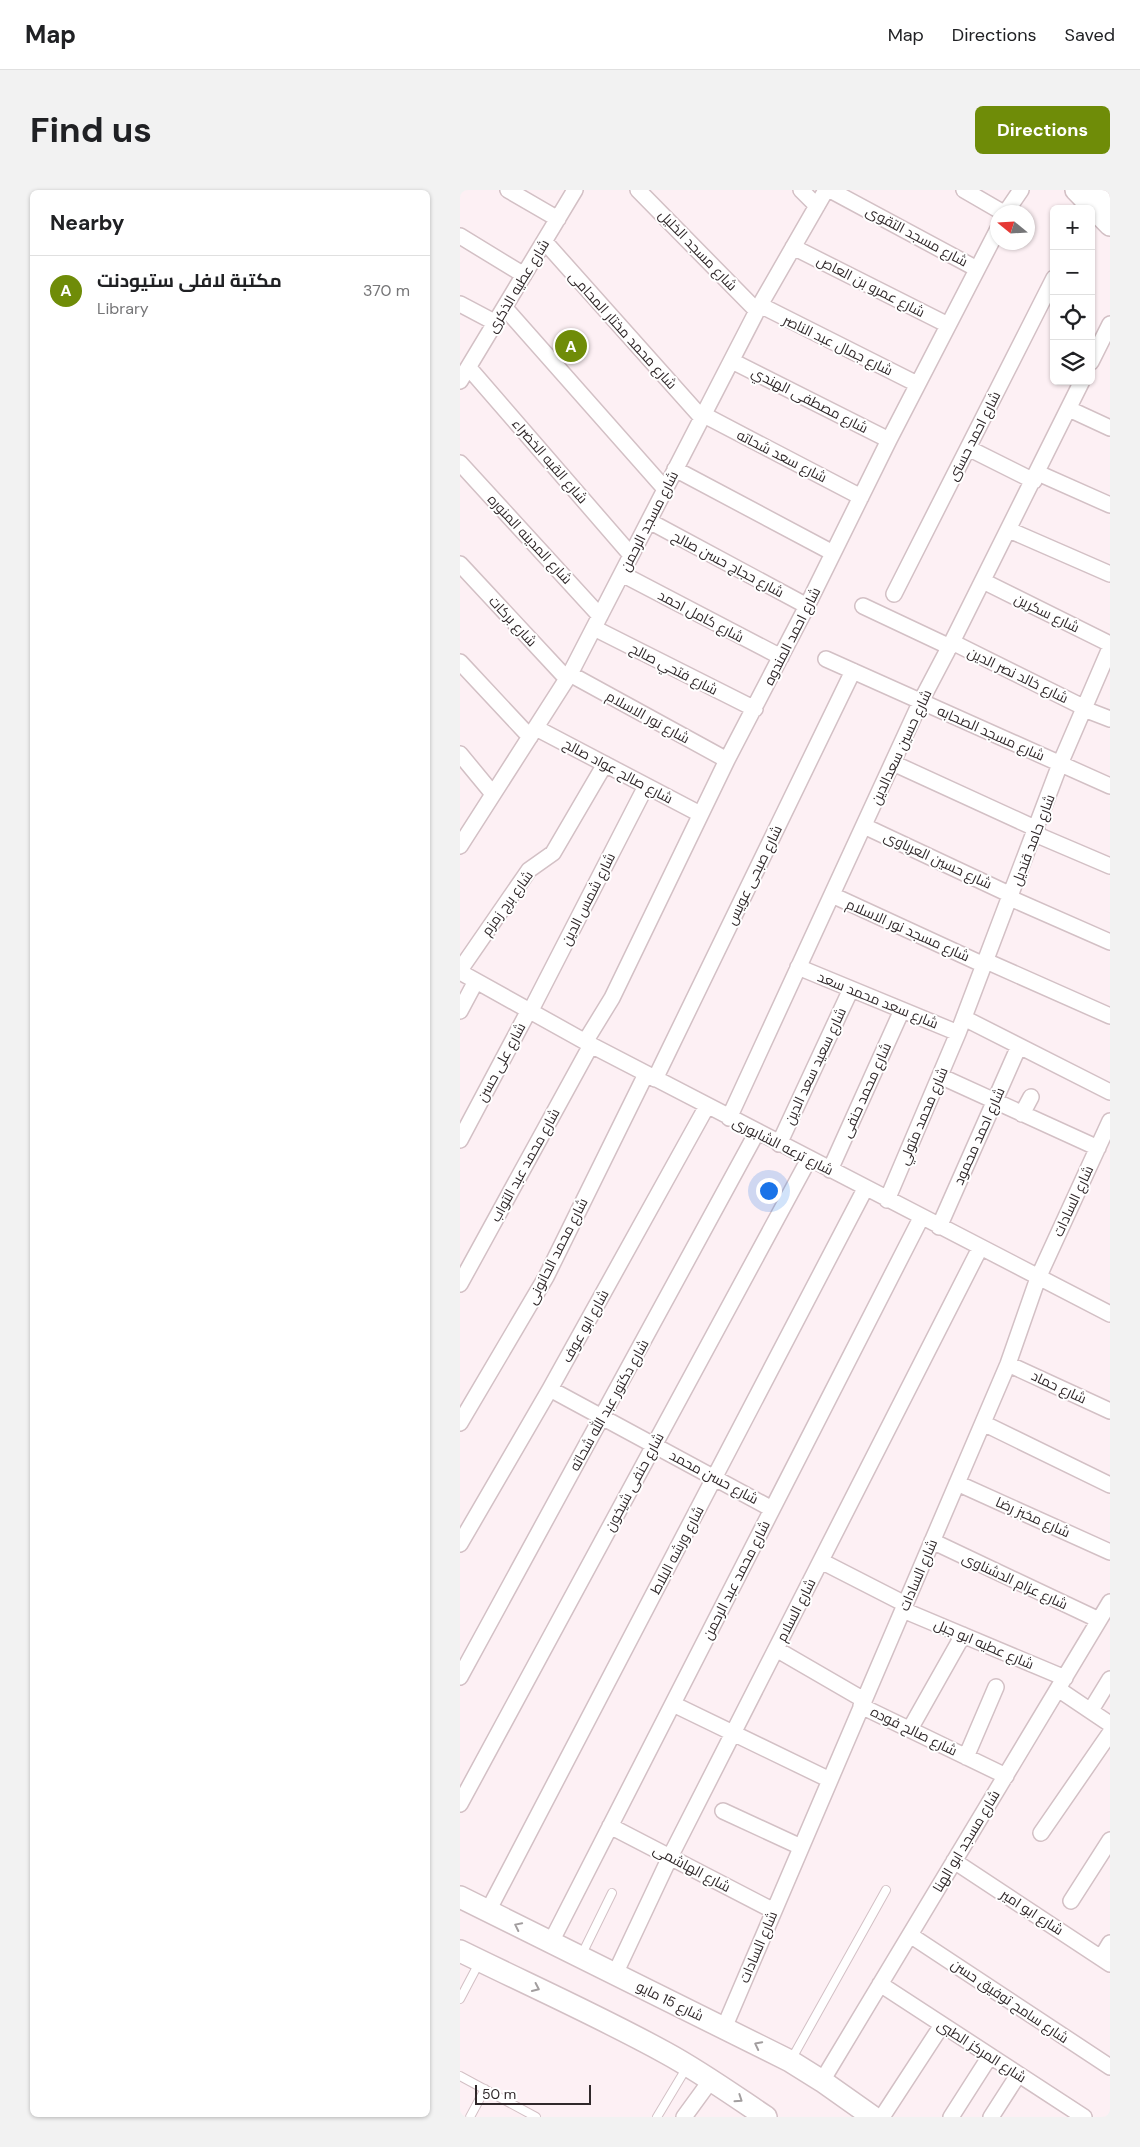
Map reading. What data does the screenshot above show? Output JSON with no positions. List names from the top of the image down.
{
  "streets": {
    "main road": ["شارع 15 مايو"],
    "street": [
      "شارع مسجد التقوى",
      "شارع مسجد الخليل",
      "شارع عطيه الذكرى",
      "شارع عمرو بن العاص",
      "شارع محمد مختار المحامى",
      "شارع جمال عبد الناصر",
      "شارع مصطفى الهندي",
      "شارع احمد حسنى",
      "شارع سعد شحاته",
      "شارع القبه الخضراء",
      "شارع مسجد الرحمن",
      "شارع المدينه المنوره",
      "شارع حجاج حسن صالح",
      "شارع سكرين",
      "شارع كامل احمد",
      "شارع بركات",
      "شارع احمد المندوه",
      "شارع فتحي صالح",
      "شارع خالد نصر الدين",
      "شارع نور الاسلام",
      "شارع مسجد الصحابه",
      "شارع حسين سعدالدين",
      "شارع صالح عواد صالح",
      "شارع حامد قنديل",
      "شارع حسين العرباوى",
      "شارع صبحى عويس",
      "شارع شمس الدين",
      "شارع برج زمزم",
      "شارع مسجد نور الاسلام",
      "شارع سعد محمد سعد",
      "شارع على حسن",
      "شارع سعيد سعد الدين",
      "شارع محمد حنفى",
      "شارع محمد متولي",
      "شارع احمد محمود",
      "شارع ترعه الشابورى",
      "شارع محمد عبد التواب",
      "شارع السادات",
      "شارع محمد الحانونى",
      "شارع ابو عوف",
      "شارع حماد",
      "شارع دكتور عبد الله شحاته",
      "شارع حسن محمد",
      "شارع حنفى شيخون",
      "شارع مخبز رضا",
      "شارع ورشه البلاط",
      "شارع محمد عبد الرحمن",
      "شارع عزام الدشناوى",
      "شارع السلام",
      "شارع عطيه ابو جبل",
      "شارع صالح فوده",
      "شارع مسجد ابو الهنا",
      "شارع الهاشمى",
      "شارع ابو امير",
      "شارع سامح توفيق حسن",
      "شارع المركز الطبى"
    ]
  },
  "crossings": [
    ["شارع مسجد التقوى", "شارع احمد المندوه"],
    ["شارع مسجد الخليل", "شارع جمال عبد الناصر"],
    ["شارع مسجد الخليل", "شارع مسجد الرحمن"],
    ["شارع عطيه الذكرى", "شارع محمد مختار المحامى"],
    ["شارع عطيه الذكرى", "شارع القبه الخضراء"],
    ["شارع عمرو بن العاص", "شارع مسجد الرحمن"],
    ["شارع عمرو بن العاص", "شارع احمد المندوه"],
    ["شارع محمد مختار المحامى", "شارع سعد شحاته"],
    ["شارع محمد مختار المحامى", "شارع مسجد الرحمن"],
    ["شارع جمال عبد الناصر", "شارع مسجد الرحمن"],
    ["شارع جمال عبد الناصر", "شارع احمد المندوه"],
    ["شارع مصطفى الهندي", "شارع مسجد الرحمن"],
    ["شارع مصطفى الهندي", "شارع احمد المندوه"],
    ["شارع سعد شحاته", "شارع مسجد الرحمن"],
    ["شارع سعد شحاته", "شارع احمد المندوه"],
    ["شارع القبه الخضراء", "شارع مسجد الرحمن"],
    ["شارع مسجد الرحمن", "شارع المدينه المنوره"],
    ["شارع مسجد الرحمن", "شارع حجاج حسن صالح"],
    ["شارع مسجد الرحمن", "شارع كامل احمد"],
    ["شارع مسجد الرحمن", "شارع بركات"],
    ["شارع مسجد الرحمن", "شارع فتحي صالح"],
    ["شارع مسجد الرحمن", "شارع نور الاسلام"],
    ["شارع مسجد الرحمن", "شارع صالح عواد صالح"],
    ["شارع المدينه المنوره", "شارع فتحي صالح"],
    ["شارع حجاج حسن صالح", "شارع احمد المندوه"],
    ["شارع سكرين", "شارع حسين سعدالدين"],
    ["شارع كامل احمد", "شارع احمد المندوه"],
    ["شارع بركات", "شارع نور الاسلام"],
    ["شارع احمد المندوه", "شارع فتحي صالح"],
    ["شارع احمد المندوه", "شارع نور الاسلام"],
    ["شارع احمد المندوه", "شارع صالح عواد صالح"],
    ["شارع احمد المندوه", "شارع ترعه الشابورى"],
    ["شارع احمد المندوه", "شارع محمد عبد التواب"],
    ["شارع خالد نصر الدين", "شارع حسين سعدالدين"],
    ["شارع خالد نصر الدين", "شارع حامد قنديل"],
    ["شارع مسجد الصحابه", "شارع حسين سعدالدين"],
    ["شارع مسجد الصحابه", "شارع حامد قنديل"],
    ["شارع مسجد الصحابه", "شارع صبحى عويس"],
    ["شارع حسين سعدالدين", "شارع حسين العرباوى"],
    ["شارع حسين سعدالدين", "شارع مسجد نور الاسلام"],
    ["شارع حسين سعدالدين", "شارع سعد محمد سعد"],
    ["شارع حسين سعدالدين", "شارع ترعه الشابورى"],
    ["شارع صالح عواد صالح", "شارع شمس الدين"],
    ["شارع صالح عواد صالح", "شارع برج زمزم"],
    ["شارع حامد قنديل", "شارع حسين العرباوى"],
    ["شارع حامد قنديل", "شارع مسجد نور الاسلام"],
    ["شارع حامد قنديل", "شارع سعد محمد سعد"],
    ["شارع حامد قنديل", "شارع محمد متولي"],
    ["شارع صبحى عويس", "شارع ترعه الشابورى"],
    ["شارع صبحى عويس", "شارع محمد الحانونى"],
    ["شارع شمس الدين", "شارع على حسن"],
    ["شارع شمس الدين", "شارع ترعه الشابورى"],
    ["شارع برج زمزم", "شارع ترعه الشابورى"],
    ["شارع سعد محمد سعد", "شارع سعيد سعد الدين"],
    ["شارع سعد محمد سعد", "شارع محمد حنفى"],
    ["شارع سعد محمد سعد", "شارع محمد متولي"],
    ["شارع على حسن", "شارع ترعه الشابورى"],
    ["شارع سعيد سعد الدين", "شارع ترعه الشابورى"],
    ["شارع محمد حنفى", "شارع ترعه الشابورى"],
    ["شارع محمد متولي", "شارع ترعه الشابورى"],
    ["شارع احمد محمود", "شارع ترعه الشابورى"],
    ["شارع ترعه الشابورى", "شارع محمد عبد التواب"],
    ["شارع ترعه الشابورى", "شارع السادات"],
    ["شارع ترعه الشابورى", "شارع محمد الحانونى"],
    ["شارع ترعه الشابورى", "شارع ابو عوف"],
    ["شارع ترعه الشابورى", "شارع دكتور عبد الله شحاته"],
    ["شارع ترعه الشابورى", "شارع حنفى شيخون"],
    ["شارع ترعه الشابورى", "شارع ورشه البلاط"],
    ["شارع ترعه الشابورى", "شارع محمد عبد الرحمن"],
    ["شارع ترعه الشابورى", "شارع السلام"],
    ["شارع السادات", "شارع حماد"],
    ["شارع السادات", "شارع مخبز رضا"],
    ["شارع السادات", "شارع عزام الدشناوى"],
    ["شارع السادات", "شارع عطيه ابو جبل"],
    ["شارع السادات", "شارع صالح فوده"],
    ["شارع السادات", "شارع الهاشمى"],
    ["شارع السادات", "شارع 15 مايو"],
    ["شارع ابو عوف", "شارع حسن محمد"],
    ["شارع دكتور عبد الله شحاته", "شارع حسن محمد"],
    ["شارع حسن محمد", "شارع حنفى شيخون"],
    ["شارع حسن محمد", "شارع ورشه البلاط"],
    ["شارع حسن محمد", "شارع محمد عبد الرحمن"],
    ["شارع ورشه البلاط", "شارع 15 مايو"],
    ["شارع محمد عبد الرحمن", "شارع الهاشمى"],
    ["شارع محمد عبد الرحمن", "شارع 15 مايو"],
    ["شارع عزام الدشناوى", "شارع مسجد ابو الهنا"],
    ["شارع السلام", "شارع عطيه ابو جبل"],
    ["شارع السلام", "شارع صالح فوده"],
    ["شارع السلام", "شارع الهاشمى"],
    ["شارع السلام", "شارع 15 مايو"],
    ["شارع عطيه ابو جبل", "شارع مسجد ابو الهنا"],
    ["شارع صالح فوده", "شارع مسجد ابو الهنا"],
    ["شارع مسجد ابو الهنا", "شارع ابو امير"],
    ["شارع مسجد ابو الهنا", "شارع 15 مايو"],
    ["شارع مسجد ابو الهنا", "شارع سامح توفيق حسن"],
    ["شارع مسجد ابو الهنا", "شارع المركز الطبى"]
  ],
  "scale_bar": "50 m",
  "north": "left",
  "page": {
    "header": "Map",
    "nav": ["Map", "Directions", "Saved"],
    "buttons": "Directions",
    "title": "Find us",
    "heading": "Nearby",
    "map_buttons": ["+", "−"],
    "list": [
      {
        "mark": "A",
        "name": "مكتبة لافلى ستيودنت",
        "note": "Library",
        "value": "370 m"
      }
    ],
    "pins": "A",
    "scale": "50 m"
  }
}
